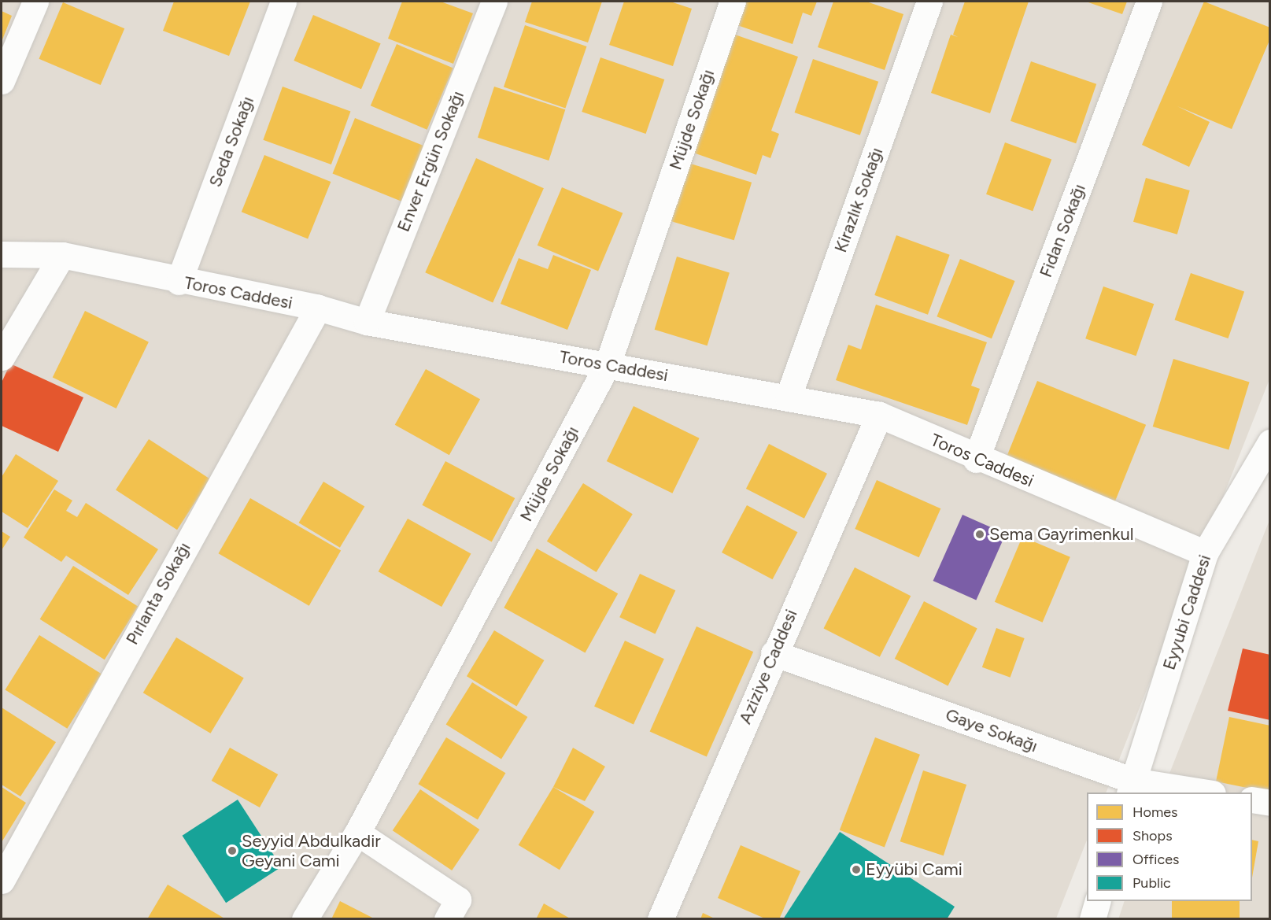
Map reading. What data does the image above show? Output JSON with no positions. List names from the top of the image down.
{
  "streets": {
    "street": [
      "Müjde Sokağı",
      "Seda Sokağı",
      "Enver Ergün Sokağı",
      "Kirazlık Sokağı",
      "Fidan Sokağı",
      "Toros Caddesi",
      "Pırlanta Sokağı",
      "Eyyubi Caddesi",
      "Aziziye Caddesi",
      "Gaye Sokağı"
    ]
  },
  "crossings": [
    ["Müjde Sokağı", "Toros Caddesi"],
    ["Seda Sokağı", "Toros Caddesi"],
    ["Enver Ergün Sokağı", "Toros Caddesi"],
    ["Kirazlık Sokağı", "Toros Caddesi"],
    ["Fidan Sokağı", "Toros Caddesi"],
    ["Toros Caddesi", "Pırlanta Sokağı"],
    ["Toros Caddesi", "Eyyubi Caddesi"],
    ["Toros Caddesi", "Aziziye Caddesi"],
    ["Eyyubi Caddesi", "Gaye Sokağı"],
    ["Aziziye Caddesi", "Gaye Sokağı"]
  ],
  "places": ["Sema Gayrimenkul", "Seyyid Abdulkadir Geyani Cami", "Eyyübi Cami"],
  "legend": [
    "Homes",
    "Shops",
    "Offices",
    "Public"
  ]
}
